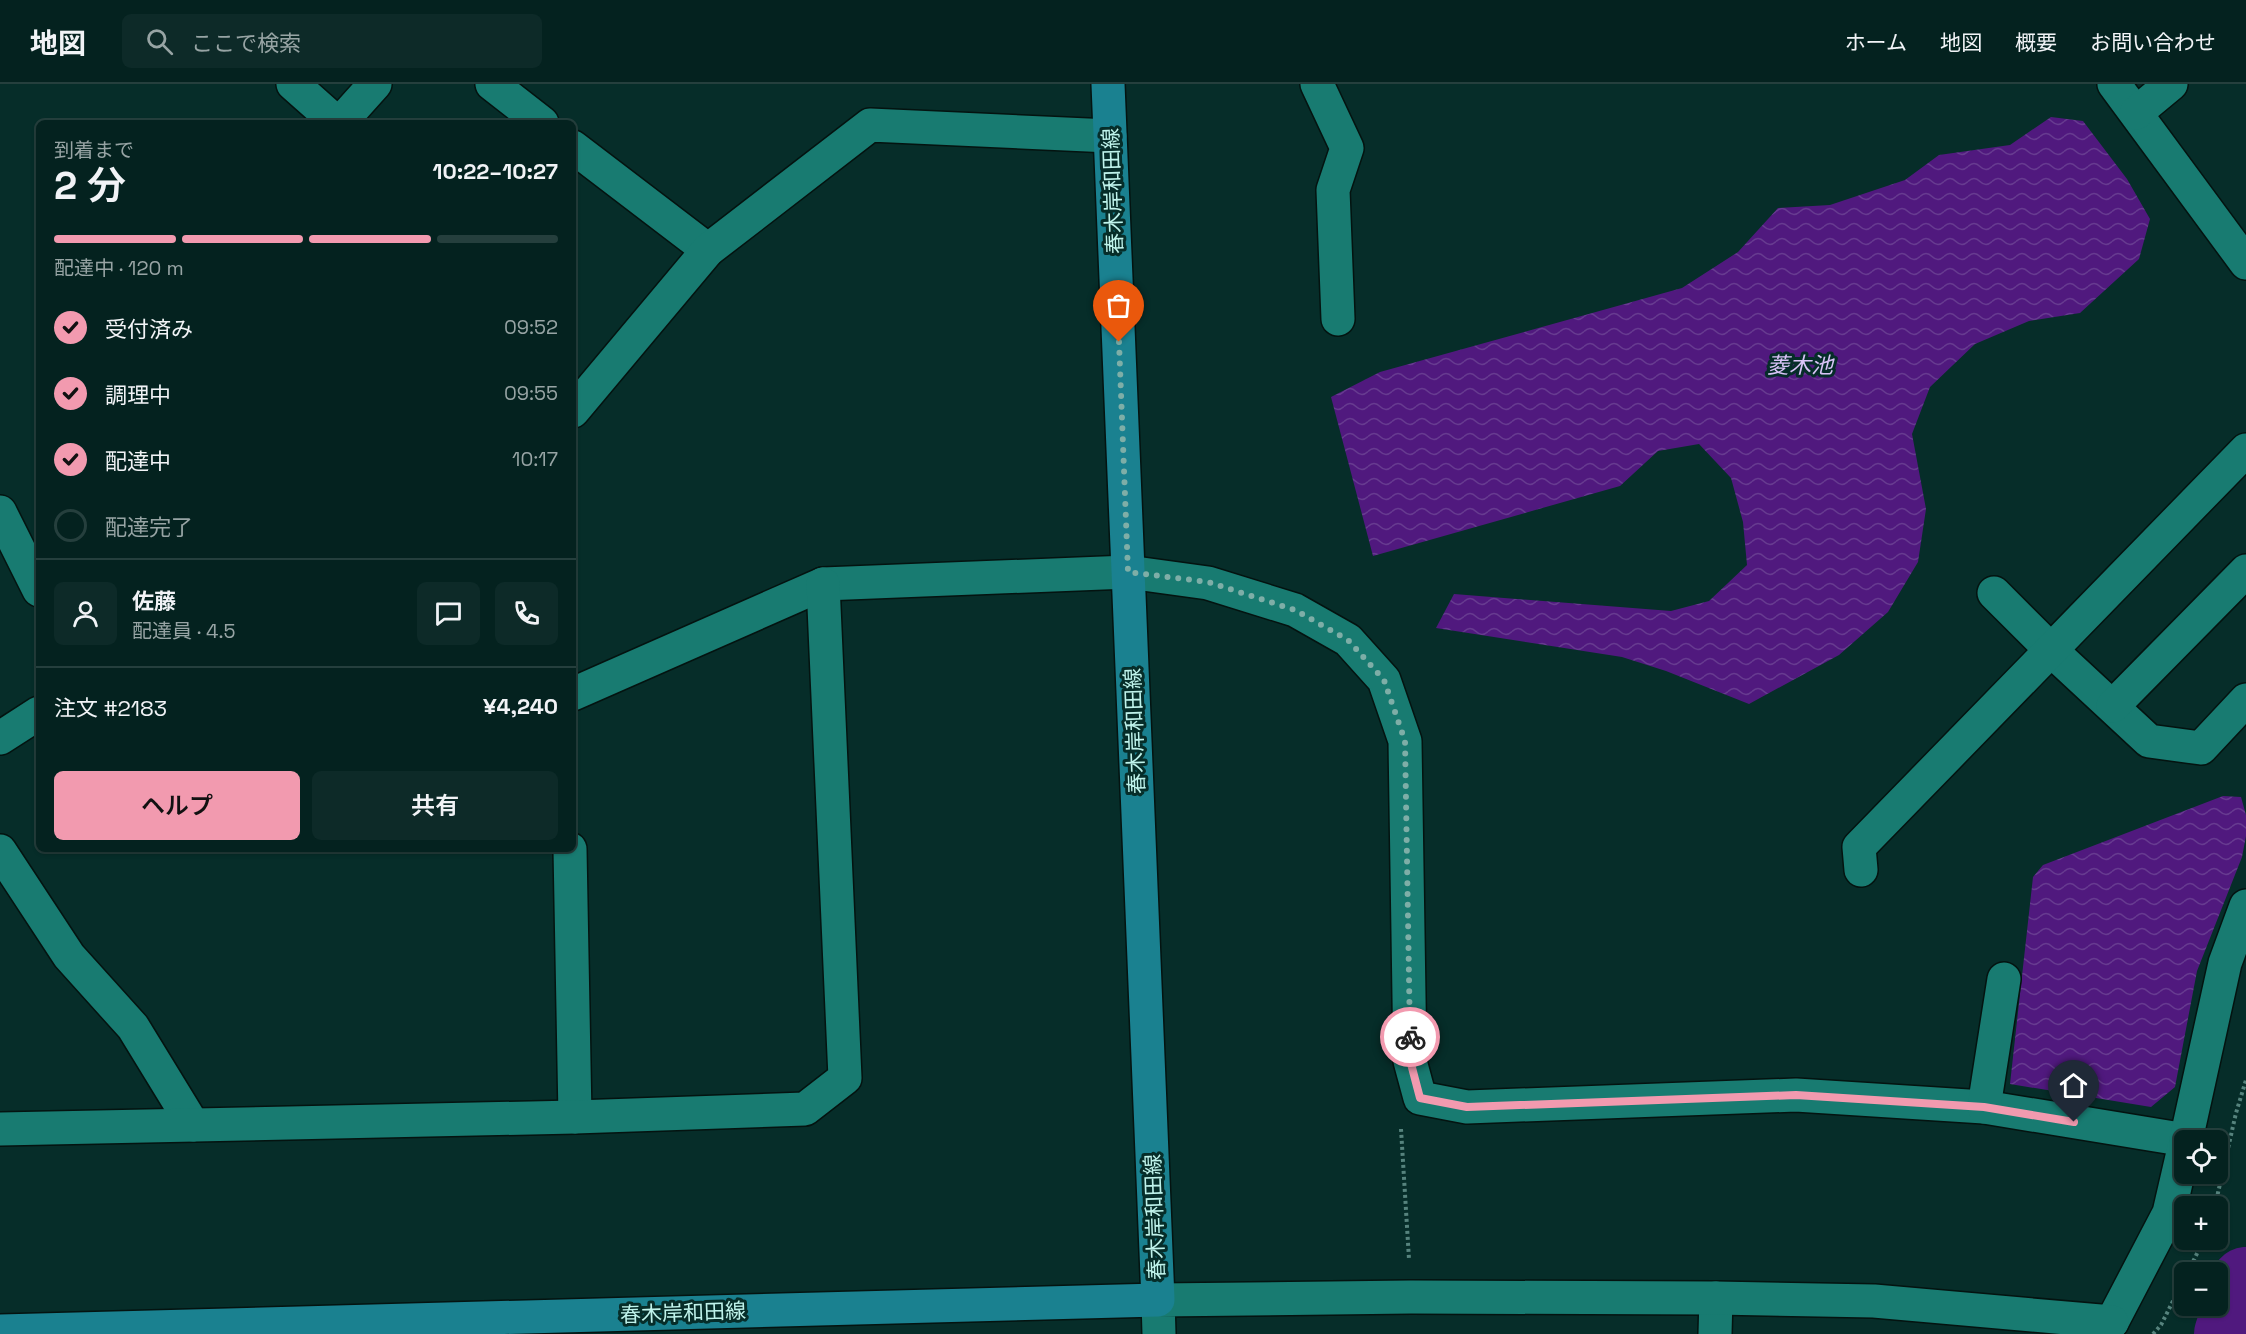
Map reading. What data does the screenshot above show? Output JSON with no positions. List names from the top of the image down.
{
  "streets": {
    "main road": ["春木岸和田線"]
  },
  "water": ["菱木池"],
  "page": {
    "header": "地図",
    "search": "ここで検索",
    "nav": [
      "ホーム",
      "地図",
      "概要",
      "お問い合わせ"
    ],
    "heading": ["2 分", "到着まで", "10:22–10:27"],
    "panel": [
      "佐藤",
      "配達員 · 4.5",
      "注文 #2183",
      "¥4,240"
    ],
    "bar": "配達中 · 120 m",
    "list": [
      ["受付済み", "09:52"],
      ["調理中", "09:55"],
      ["配達中", "10:17"],
      "配達完了"
    ],
    "buttons": ["ヘルプ", "共有"],
    "map_buttons": ["+", "−"]
  }
}
